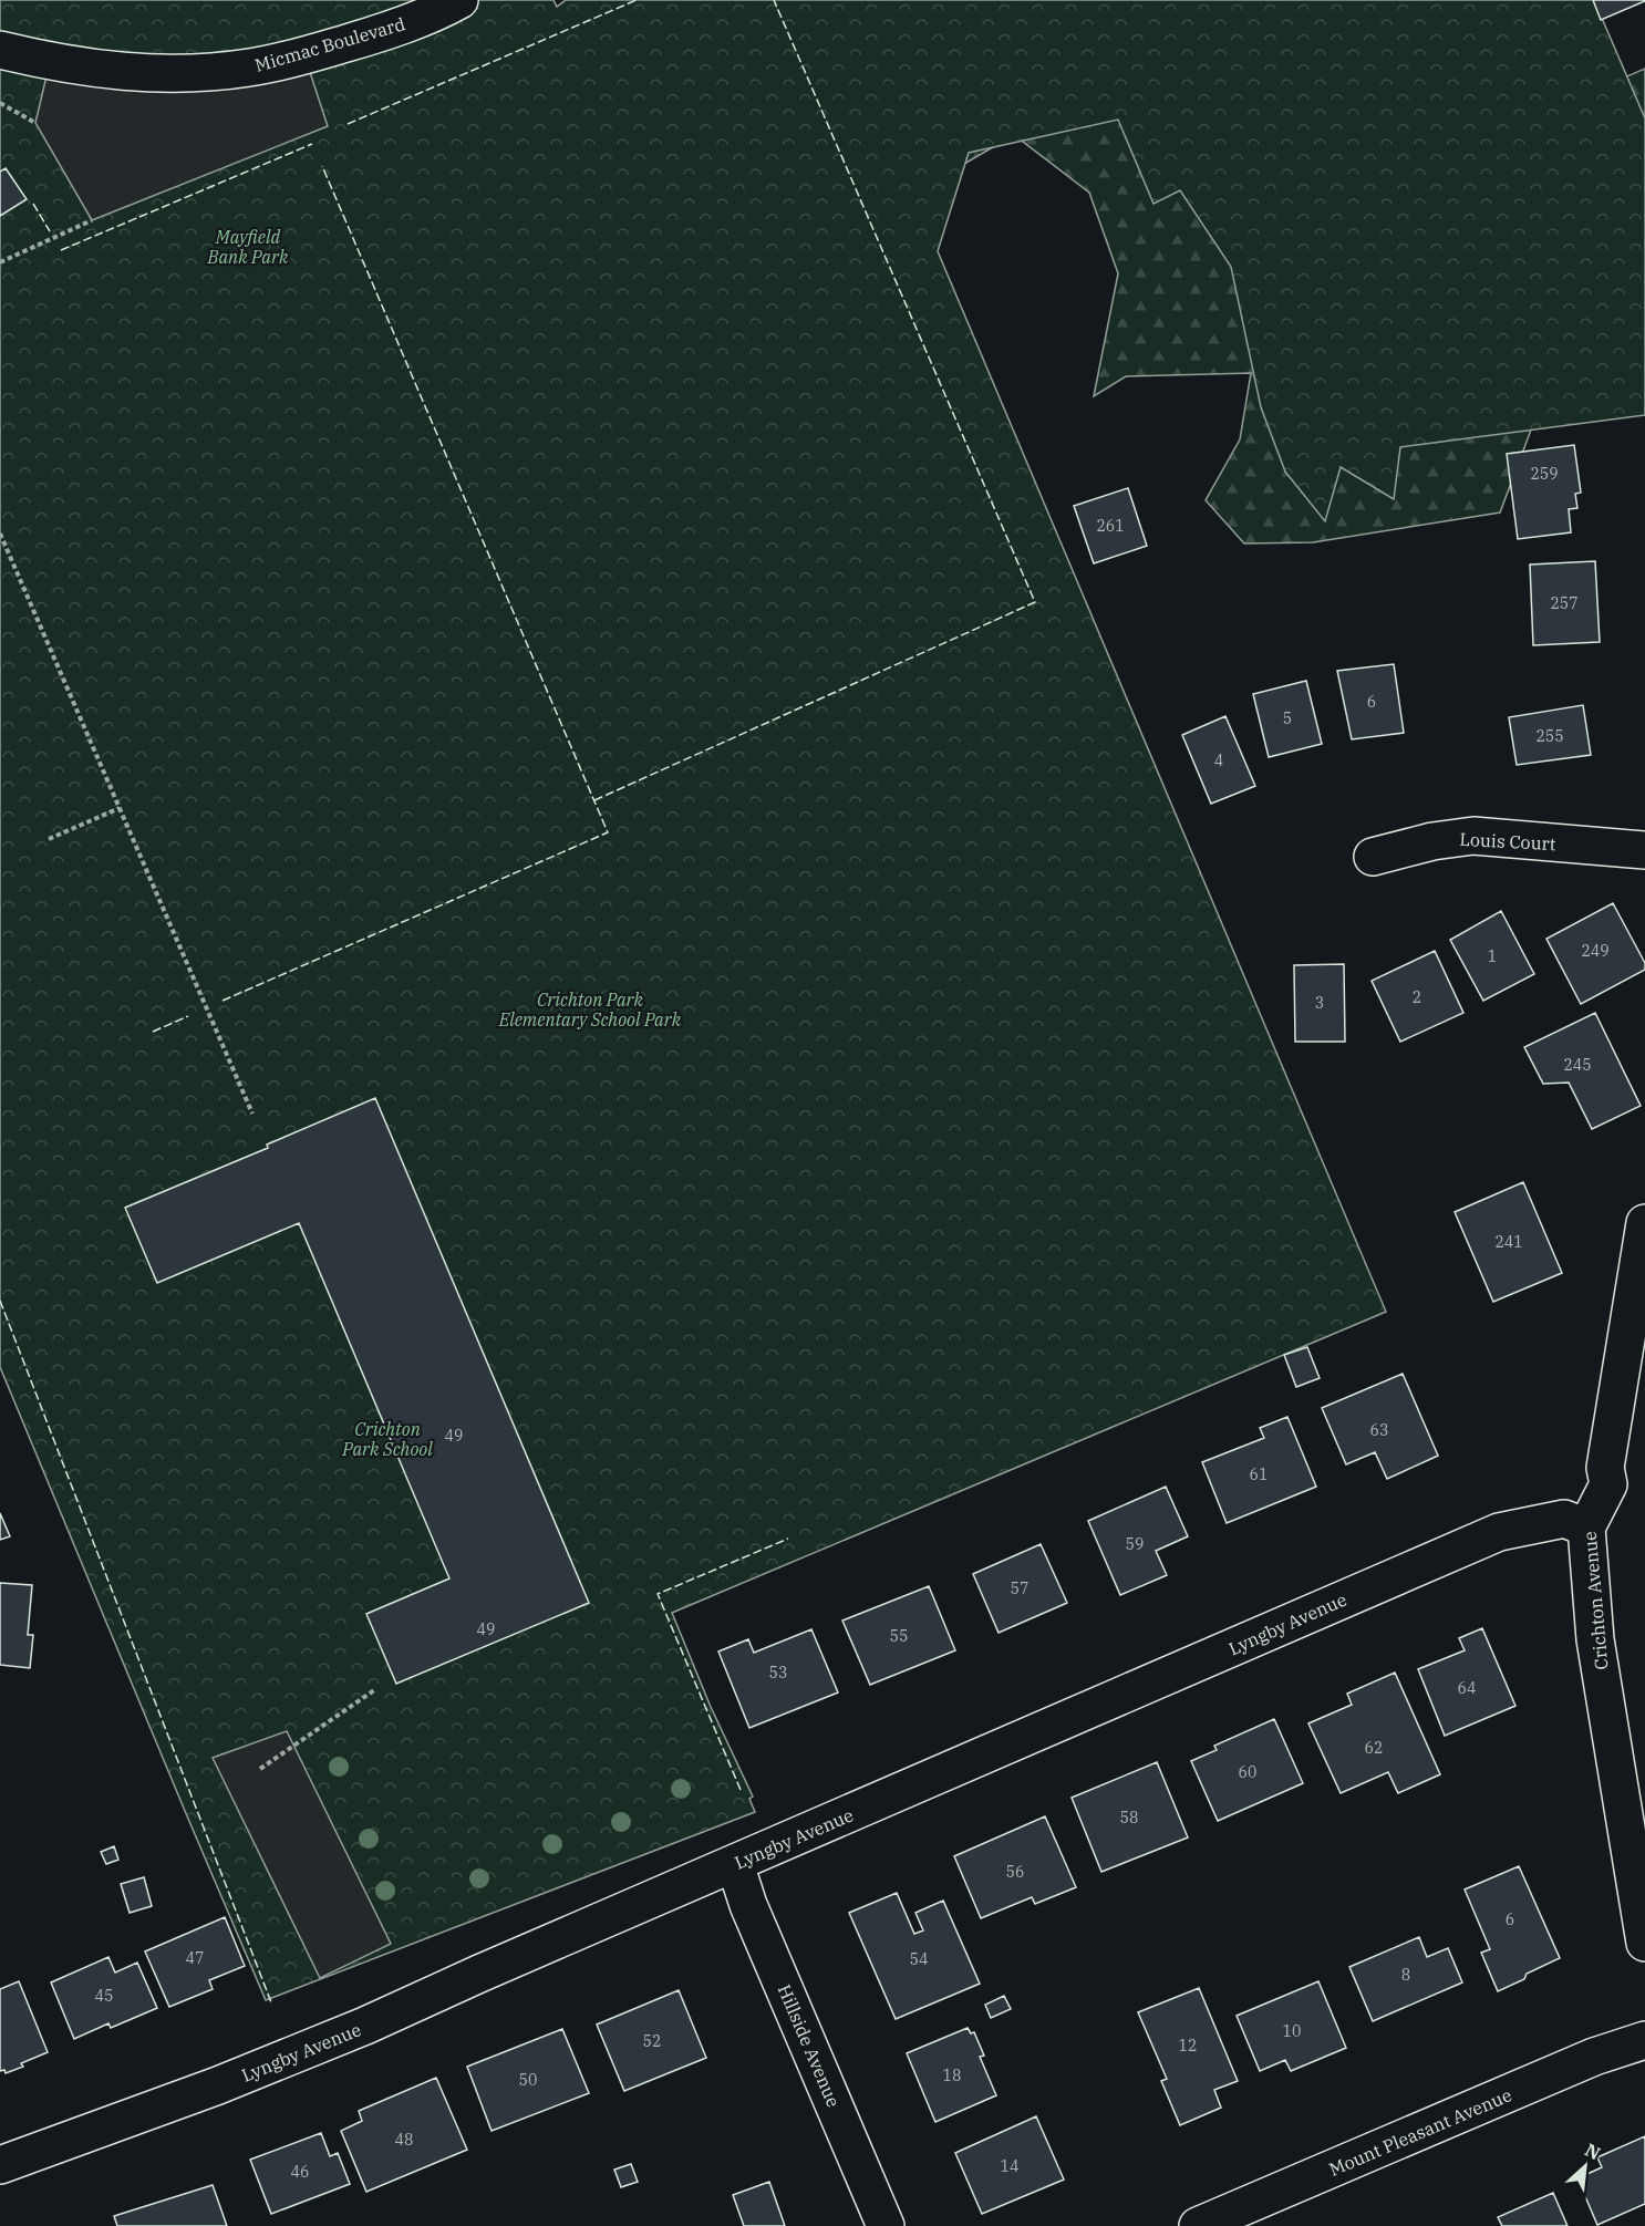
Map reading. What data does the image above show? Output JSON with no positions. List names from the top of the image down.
{
  "streets": {
    "street": [
      "Micmac Boulevard",
      "Louis Court",
      "Crichton Avenue",
      "Lyngby Avenue",
      "Hillside Avenue",
      "Mount Pleasant Avenue"
    ]
  },
  "crossings": [
    ["Crichton Avenue", "Lyngby Avenue"],
    ["Lyngby Avenue", "Hillside Avenue"]
  ],
  "parks": ["Mayfield Bank Park", "Crichton Park Elementary School Park", "Crichton Park School"],
  "house_numbers": [
    "259",
    "261",
    "257",
    "6",
    "5",
    "255",
    "4",
    "249",
    "1",
    "2",
    "3",
    "245",
    "241",
    "63",
    "49",
    "61",
    "59",
    "57",
    "49",
    "55",
    "53",
    "64",
    "62",
    "60",
    "58",
    "56",
    "6",
    "47",
    "54",
    "8",
    "45",
    "10",
    "52",
    "12",
    "18",
    "50",
    "48",
    "14",
    "46"
  ],
  "north": "top right"
}
